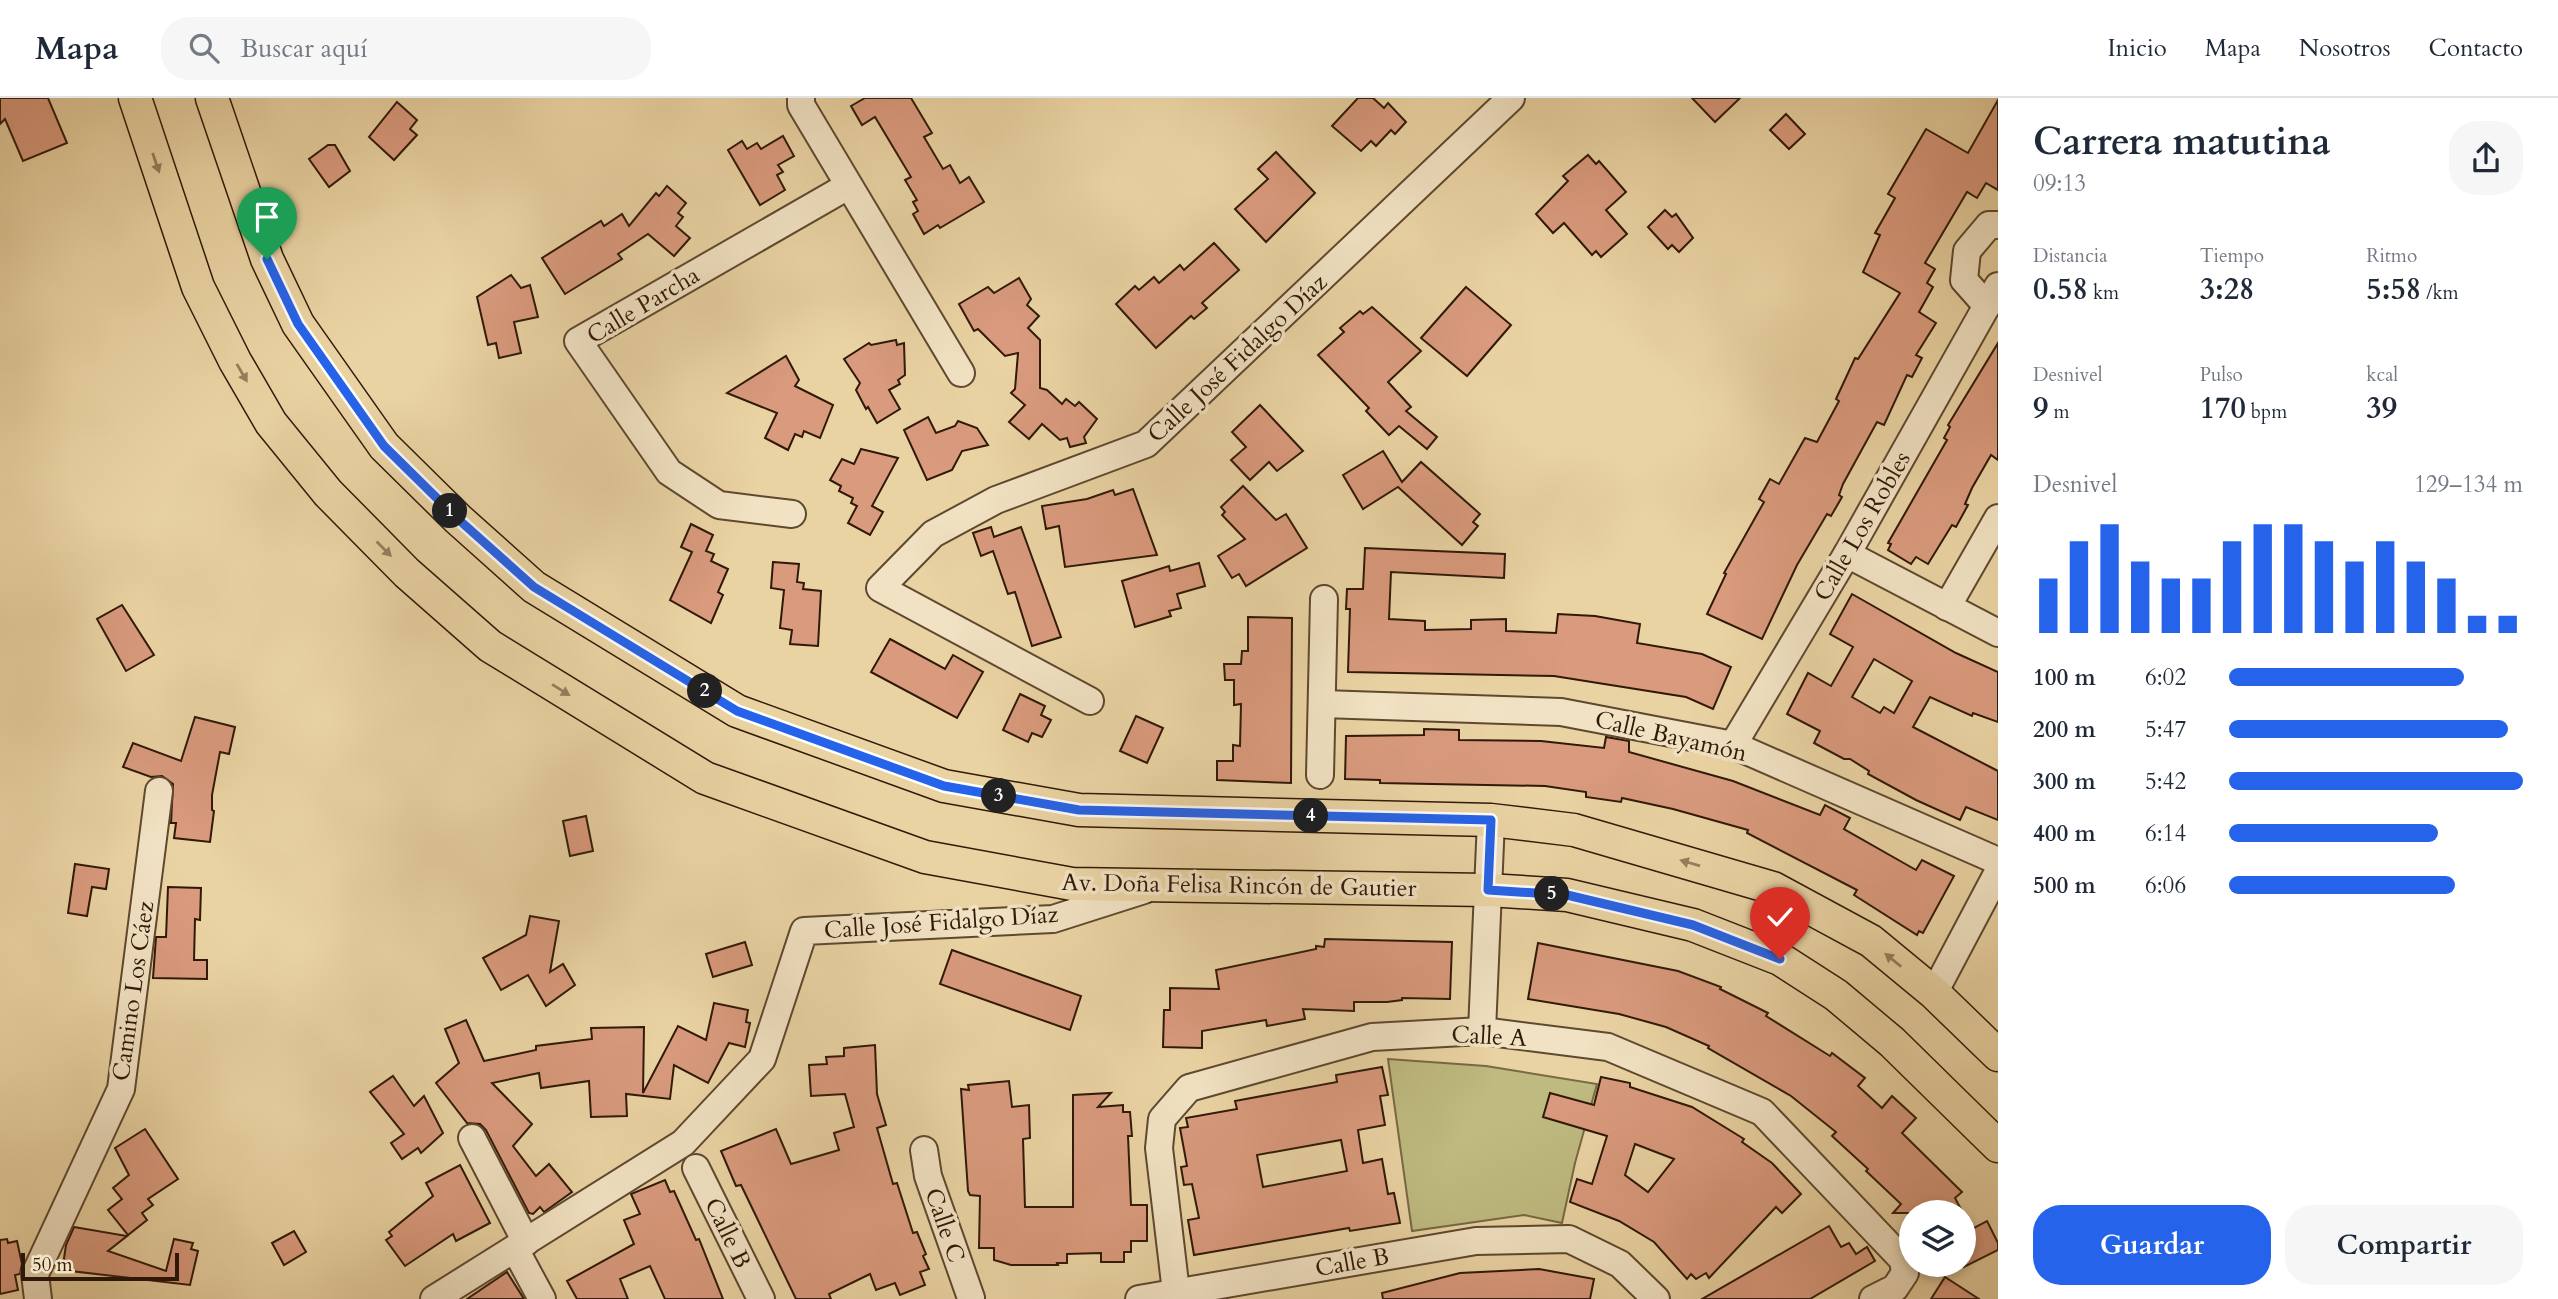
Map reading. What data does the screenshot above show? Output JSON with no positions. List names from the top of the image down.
{
  "streets": {
    "main road": ["Av. Doña Felisa Rincón de Gautier"],
    "street": [
      "Calle Parcha",
      "Calle José Fidalgo Díaz",
      "Calle Los Robles",
      "Calle Bayamón",
      "Camino Los Cáez",
      "Calle A",
      "Calle C",
      "Calle B"
    ]
  },
  "crossings": [
    ["Calle José Fidalgo Díaz", "Av. Doña Felisa Rincón de Gautier"],
    ["Calle Los Robles", "Calle Bayamón"],
    ["Calle A", "Calle B"]
  ],
  "scale_bar": "50 m",
  "page": {
    "header": "Mapa",
    "search": "Buscar aquí",
    "nav": [
      "Inicio",
      "Mapa",
      "Nosotros",
      "Contacto"
    ],
    "heading": ["Carrera matutina", "09:13"],
    "stats": [
      ["Distancia", "0.58 km"],
      ["Tiempo", "3:28"],
      ["Ritmo", "5:58 /km"],
      ["Desnivel", "9 m"],
      ["Pulso", "170 bpm"],
      ["kcal", "39"]
    ],
    "chart": ["Desnivel", "129–134 m"],
    "pins": [
      "1",
      "2",
      "3",
      "4",
      "5"
    ],
    "list": [
      {
        "name": "100 m",
        "note": "6:02"
      },
      {
        "name": "200 m",
        "note": "5:47"
      },
      {
        "name": "300 m",
        "note": "5:42"
      },
      {
        "name": "400 m",
        "note": "6:14"
      },
      {
        "name": "500 m",
        "note": "6:06"
      }
    ],
    "buttons": ["Guardar", "Compartir"],
    "scale": "50 m"
  }
}
